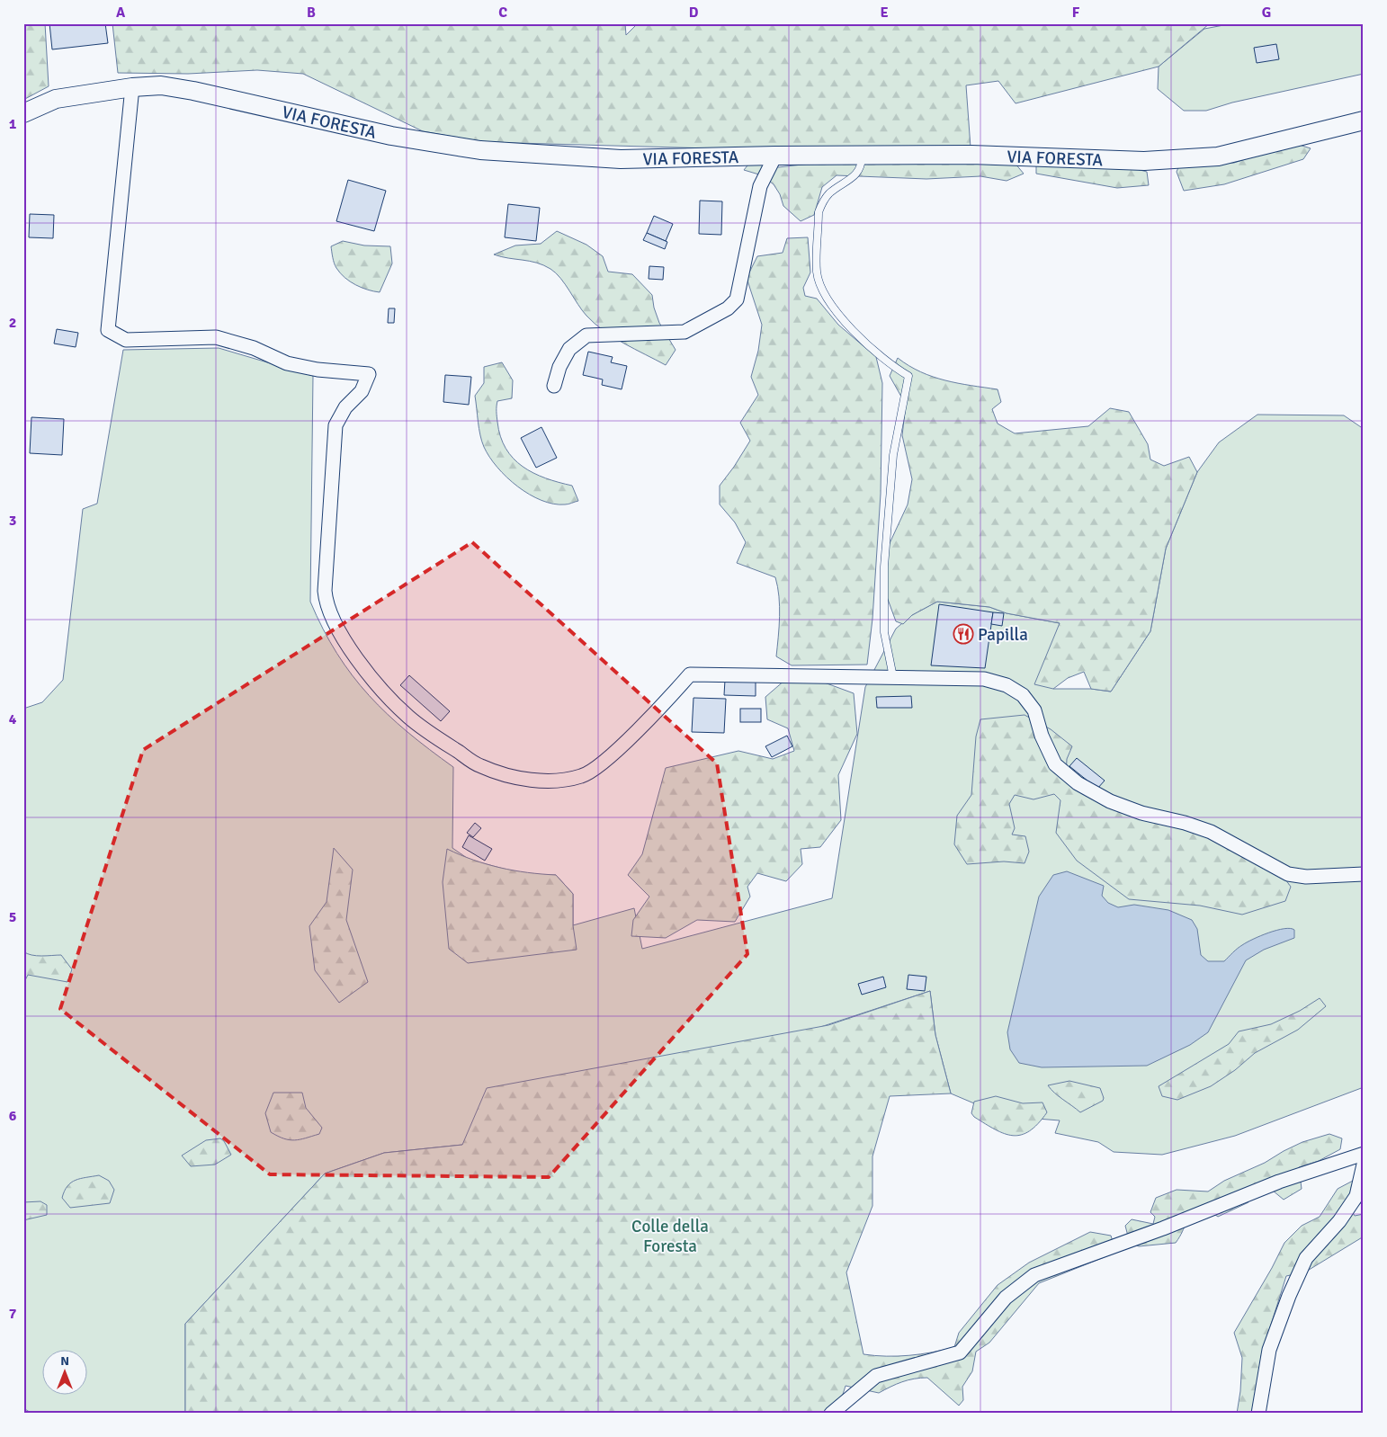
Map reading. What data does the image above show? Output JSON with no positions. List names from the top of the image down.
{
  "streets": {
    "main road": ["VIA FORESTA"]
  },
  "parks": ["Colle della Foresta"],
  "places": {
    "restaurant": ["Papilla"]
  },
  "north": "top",
  "grid": {
    "columns": [
      "A",
      "B",
      "C",
      "D",
      "E",
      "F",
      "G"
    ],
    "rows": [
      "1",
      "2",
      "3",
      "4",
      "5",
      "6",
      "7"
    ]
  }
}
